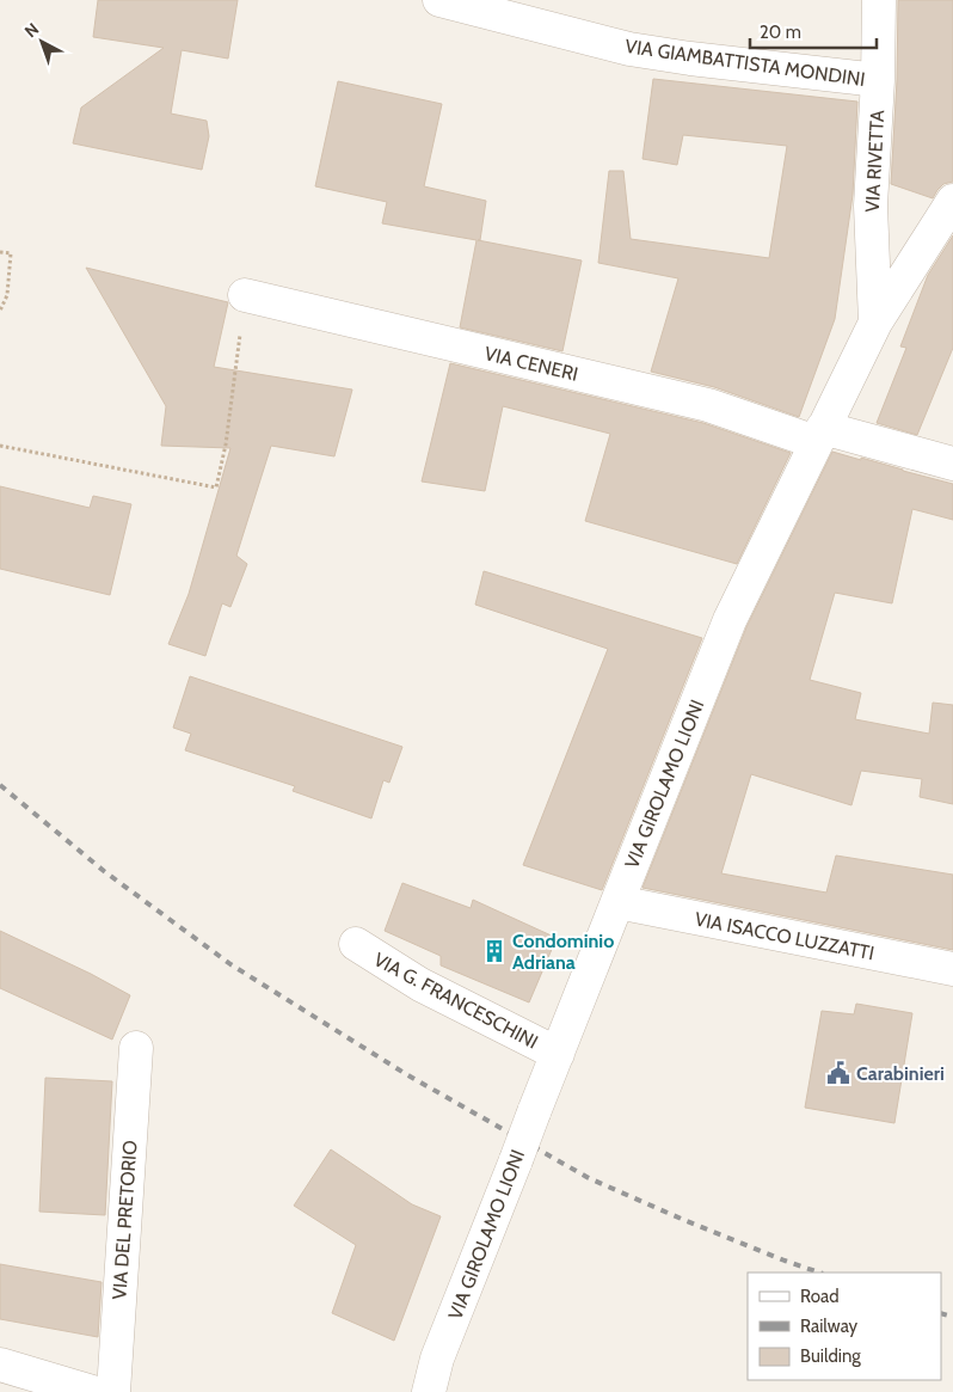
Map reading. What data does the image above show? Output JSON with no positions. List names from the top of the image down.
{
  "streets": {
    "street": [
      "VIA GIAMBATTISTA MONDINI",
      "VIA RIVETTA",
      "VIA CENERI",
      "VIA GIROLAMO LIONI",
      "VIA ISACCO LUZZATTI",
      "VIA G. FRANCESCHINI",
      "VIA DEL PRETORIO"
    ]
  },
  "crossings": [
    ["VIA GIAMBATTISTA MONDINI", "VIA RIVETTA"],
    ["VIA RIVETTA", "VIA GIROLAMO LIONI"],
    ["VIA CENERI", "VIA GIROLAMO LIONI"],
    ["VIA GIROLAMO LIONI", "VIA ISACCO LUZZATTI"],
    ["VIA GIROLAMO LIONI", "VIA G. FRANCESCHINI"]
  ],
  "places": {
    "building": ["Condominio Adriana"],
    "public building": ["Carabinieri"]
  },
  "legend": ["Road", "Railway", "Building"],
  "scale_bar": "20 m",
  "north": "top left"
}
